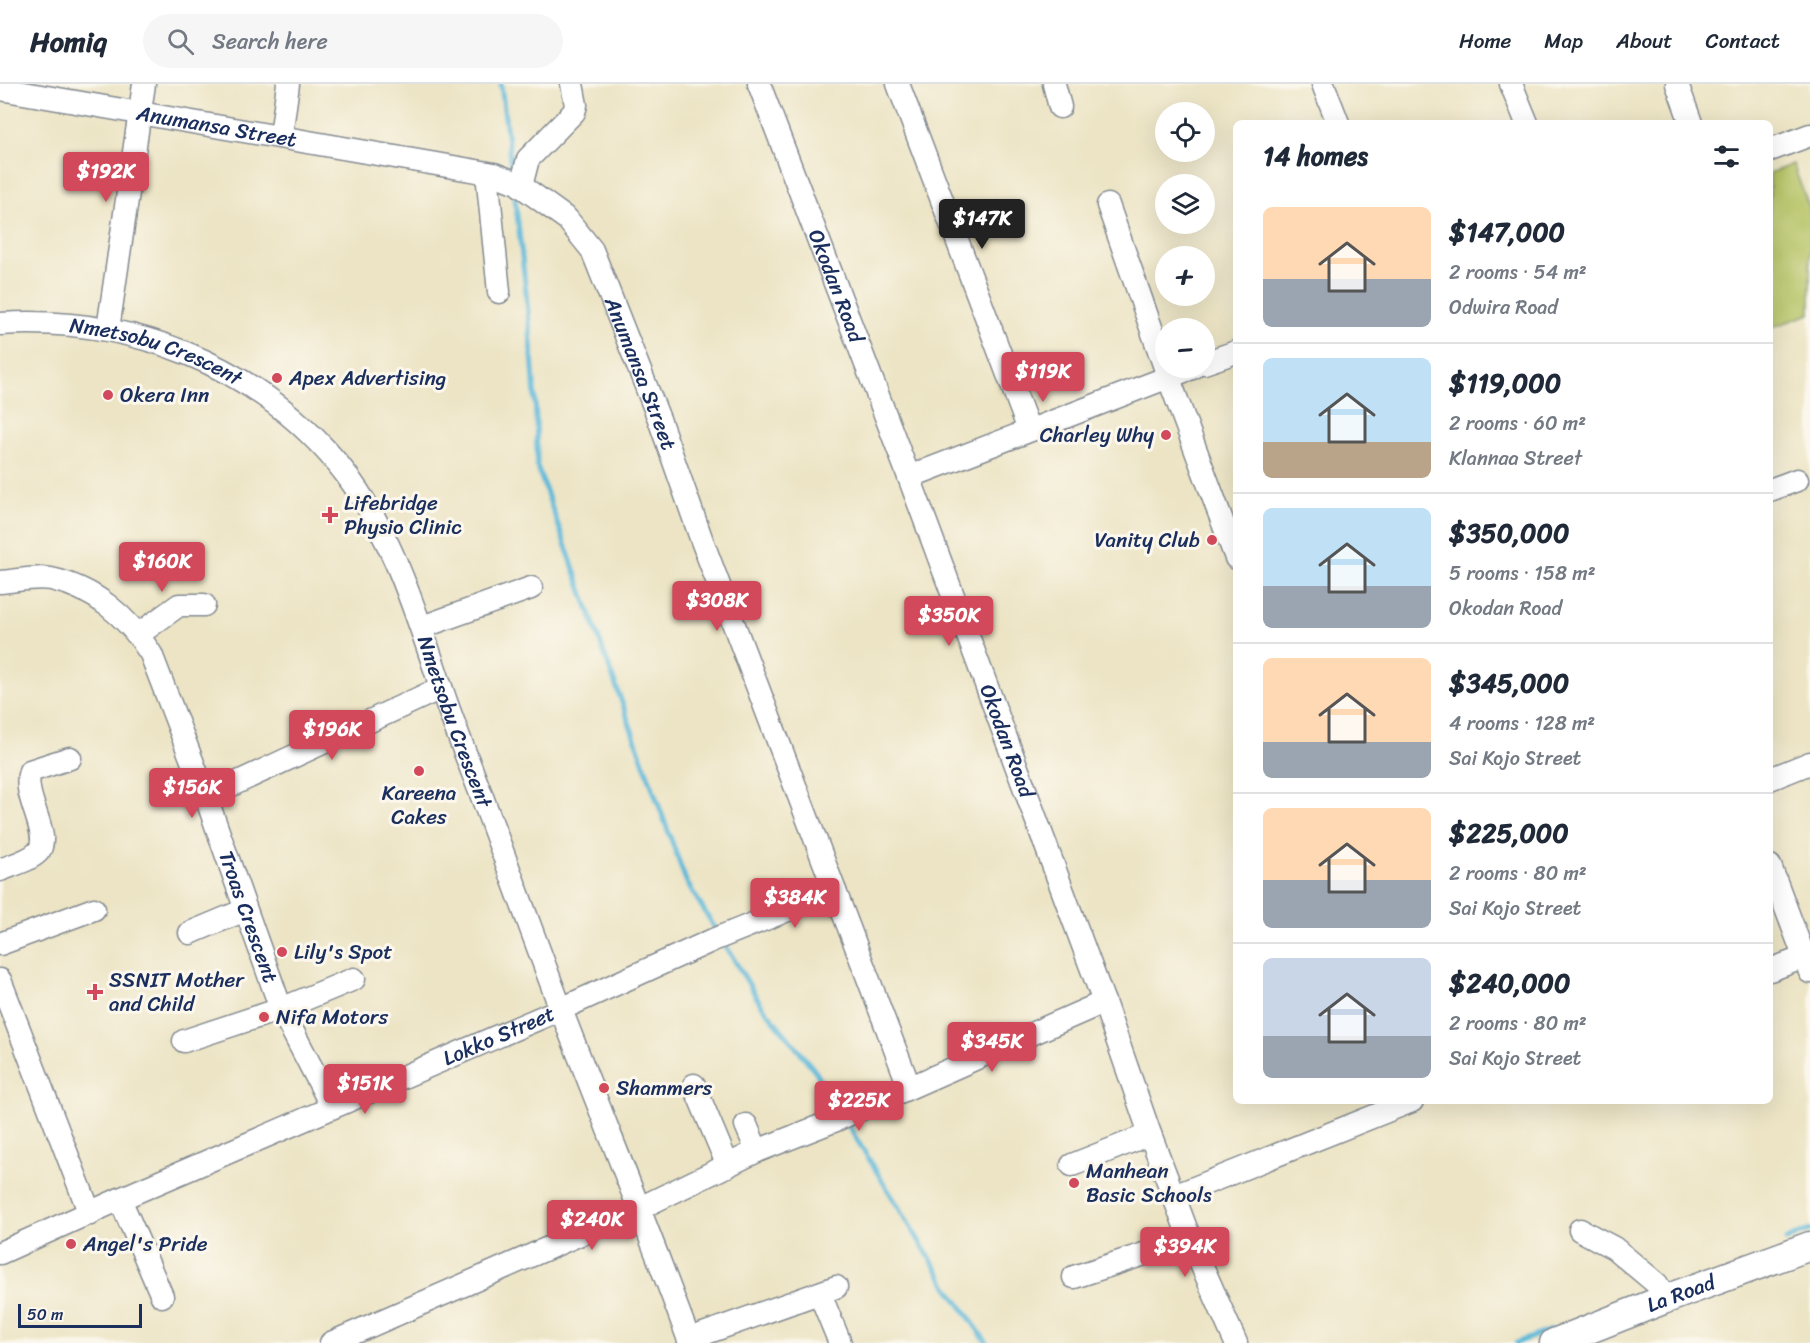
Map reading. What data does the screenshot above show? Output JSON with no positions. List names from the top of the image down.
{
  "streets": {
    "main road": ["La Road"],
    "street": [
      "Anumansa Street",
      "Okodan Road",
      "Nmetsobu Crescent",
      "Troas Crescent",
      "Lokko Street"
    ]
  },
  "crossings": [
    ["Anumansa Street", "Lokko Street"],
    ["Nmetsobu Crescent", "Lokko Street"],
    ["Troas Crescent", "Lokko Street"]
  ],
  "places": {
    "other": [
      "Apex Advertising",
      "Okera Inn",
      "Charley Why",
      "Vanity Club",
      "Kareena Cakes",
      "Lily's Spot",
      "Nifa Motors",
      "Shammers",
      "Manhean Basic Schools",
      "Angel's Pride"
    ],
    "health": ["Lifebridge Physio Clinic", "SSNIT Mother and Child"]
  },
  "scale_bar": "50 m",
  "page": {
    "header": "Homiq",
    "search": "Search here",
    "nav": [
      "Home",
      "Map",
      "About",
      "Contact"
    ],
    "map_buttons": ["+", "−"],
    "heading": "14 homes",
    "price": [
      "$192K",
      "$147K",
      "$119K",
      "$160K",
      "$308K",
      "$350K",
      "$196K",
      "$156K",
      "$384K",
      "$345K",
      "$151K",
      "$225K",
      "$240K",
      "$394K"
    ],
    "list": [
      {
        "name": "$147,000",
        "note": "2 rooms · 54 m² · Odwira Road"
      },
      {
        "name": "$119,000",
        "note": "2 rooms · 60 m² · Klannaa Street"
      },
      {
        "name": "$350,000",
        "note": "5 rooms · 158 m² · Okodan Road"
      },
      {
        "name": "$345,000",
        "note": "4 rooms · 128 m² · Sai Kojo Street"
      },
      {
        "name": "$225,000",
        "note": "2 rooms · 80 m² · Sai Kojo Street"
      },
      {
        "name": "$240,000",
        "note": "2 rooms · 80 m² · Sai Kojo Street"
      }
    ],
    "scale": "50 m"
  }
}
